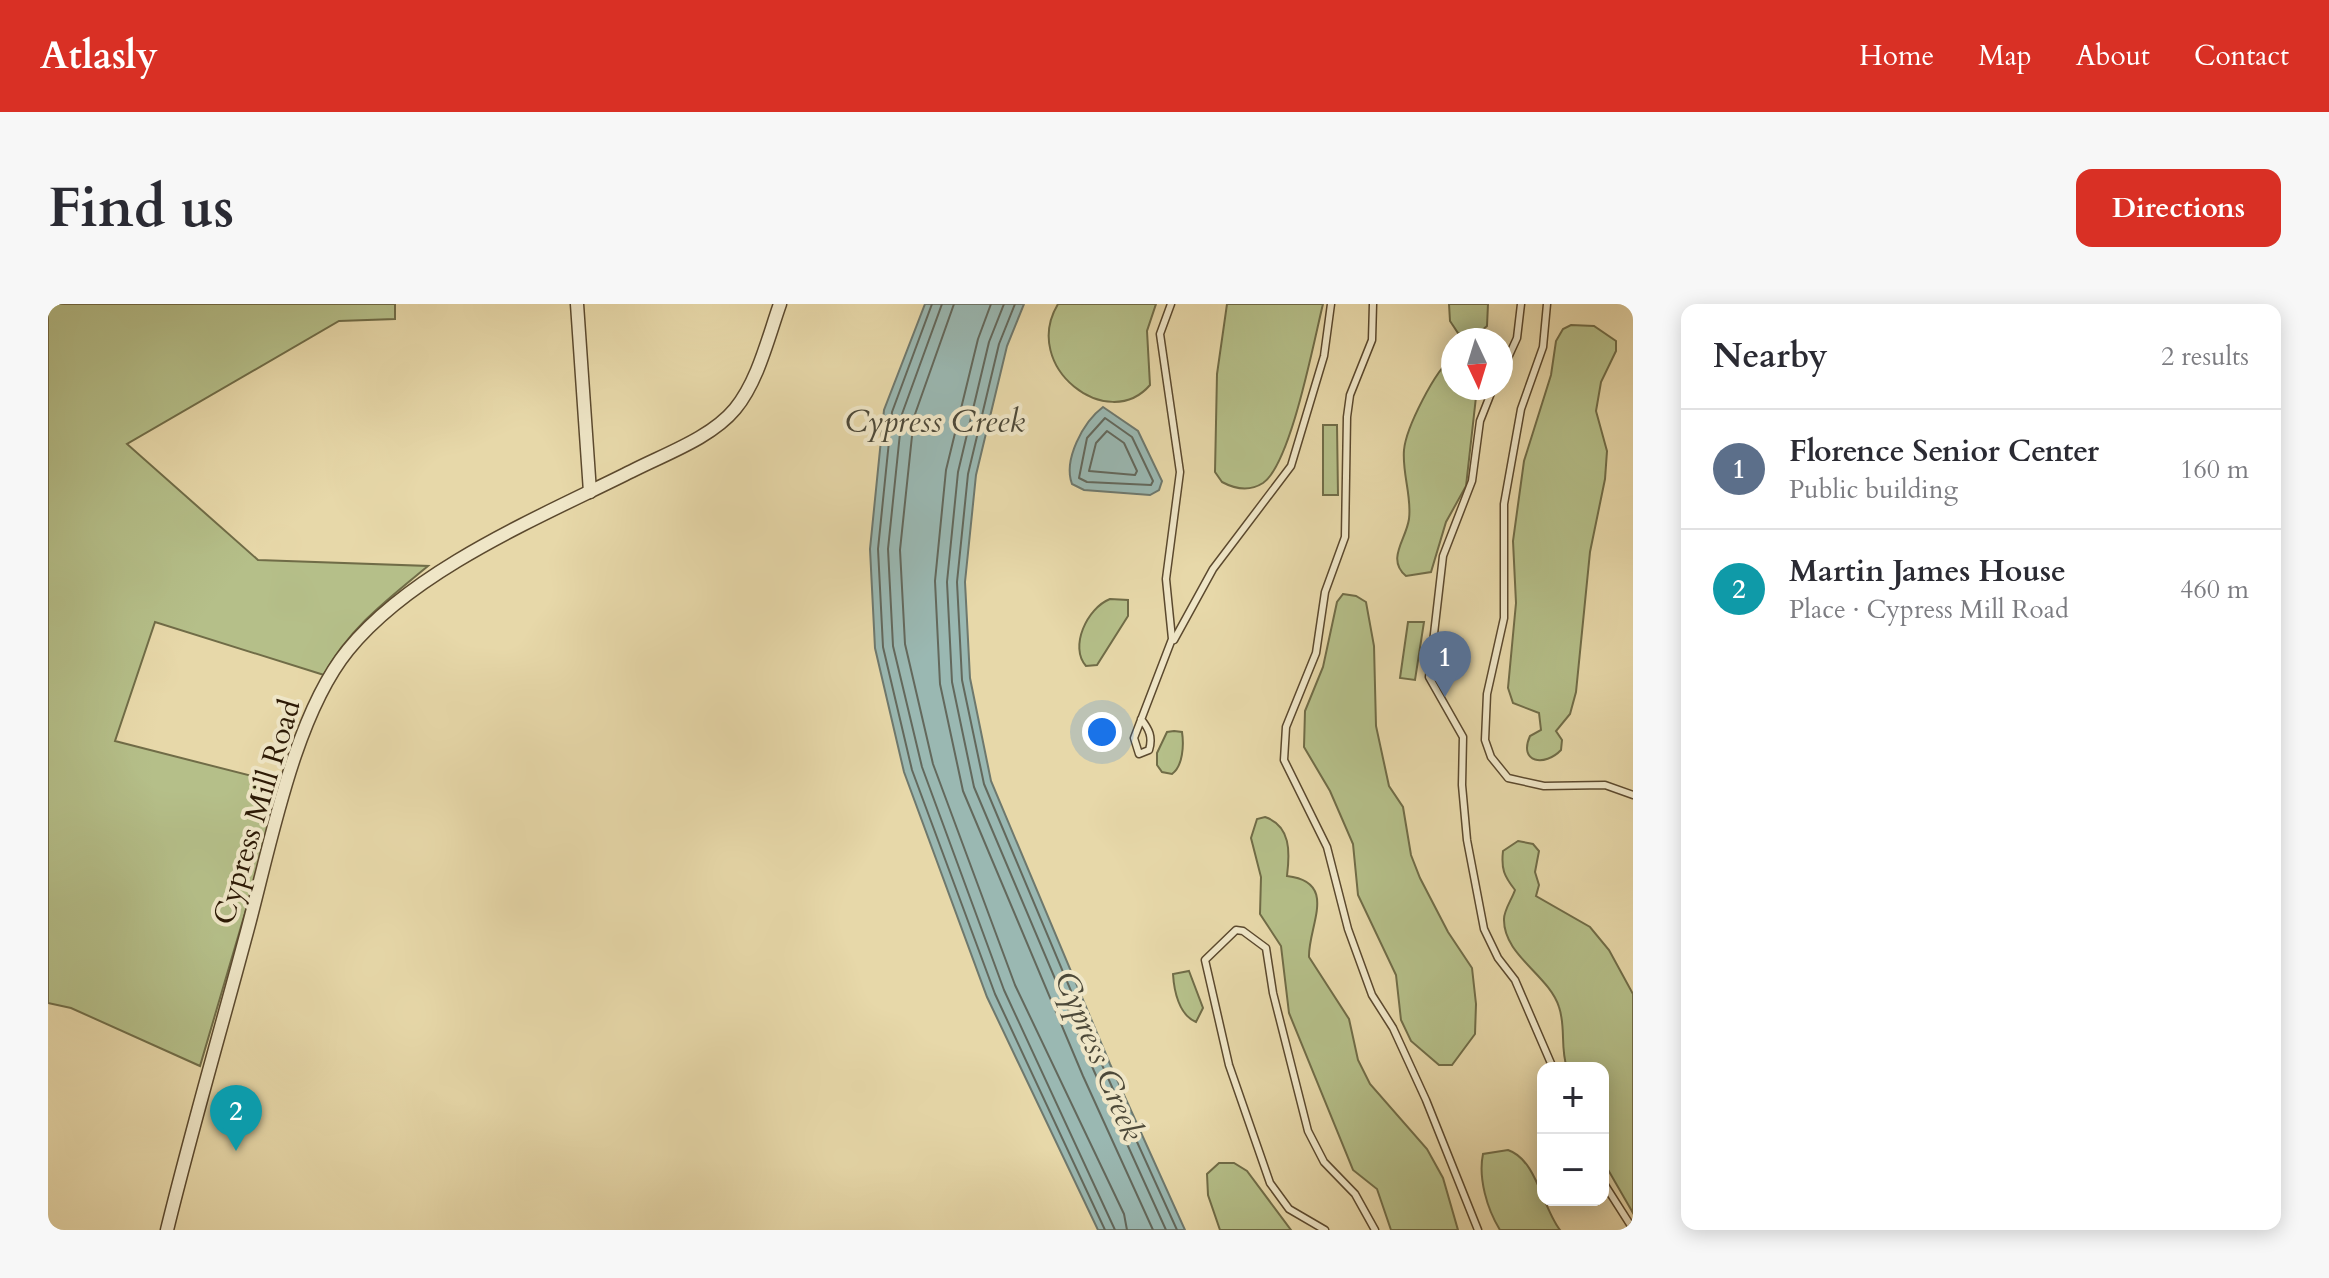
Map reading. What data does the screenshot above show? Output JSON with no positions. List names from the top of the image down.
{
  "streets": {
    "street": ["Cypress Mill Road"]
  },
  "water": ["Cypress Creek"],
  "north": "bottom",
  "page": {
    "header": "Atlasly",
    "nav": [
      "Home",
      "Map",
      "About",
      "Contact"
    ],
    "buttons": "Directions",
    "title": "Find us",
    "heading": ["Nearby", "2 results"],
    "list": [
      {
        "mark": "1",
        "name": "Florence Senior Center",
        "note": "Public building",
        "value": "160 m"
      },
      {
        "mark": "2",
        "name": "Martin James House",
        "note": "Place · Cypress Mill Road",
        "value": "460 m"
      }
    ],
    "pins": ["1", "2"],
    "map_buttons": ["+", "−"]
  }
}
